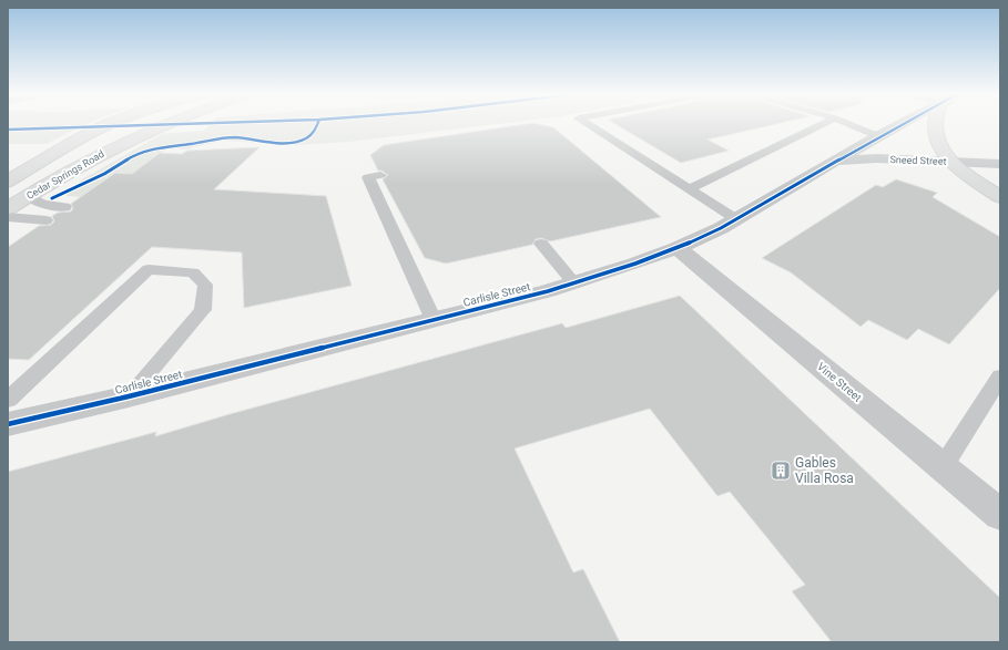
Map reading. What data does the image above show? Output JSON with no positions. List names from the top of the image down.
{
  "streets": {
    "main road": ["Cedar Springs Road"],
    "street": ["Sneed Street", "Carlisle Street", "Vine Street"]
  },
  "crossings": [
    ["Sneed Street", "Carlisle Street"],
    ["Carlisle Street", "Vine Street"]
  ],
  "places": {
    "building": ["Gables Villa Rosa"]
  }
}
